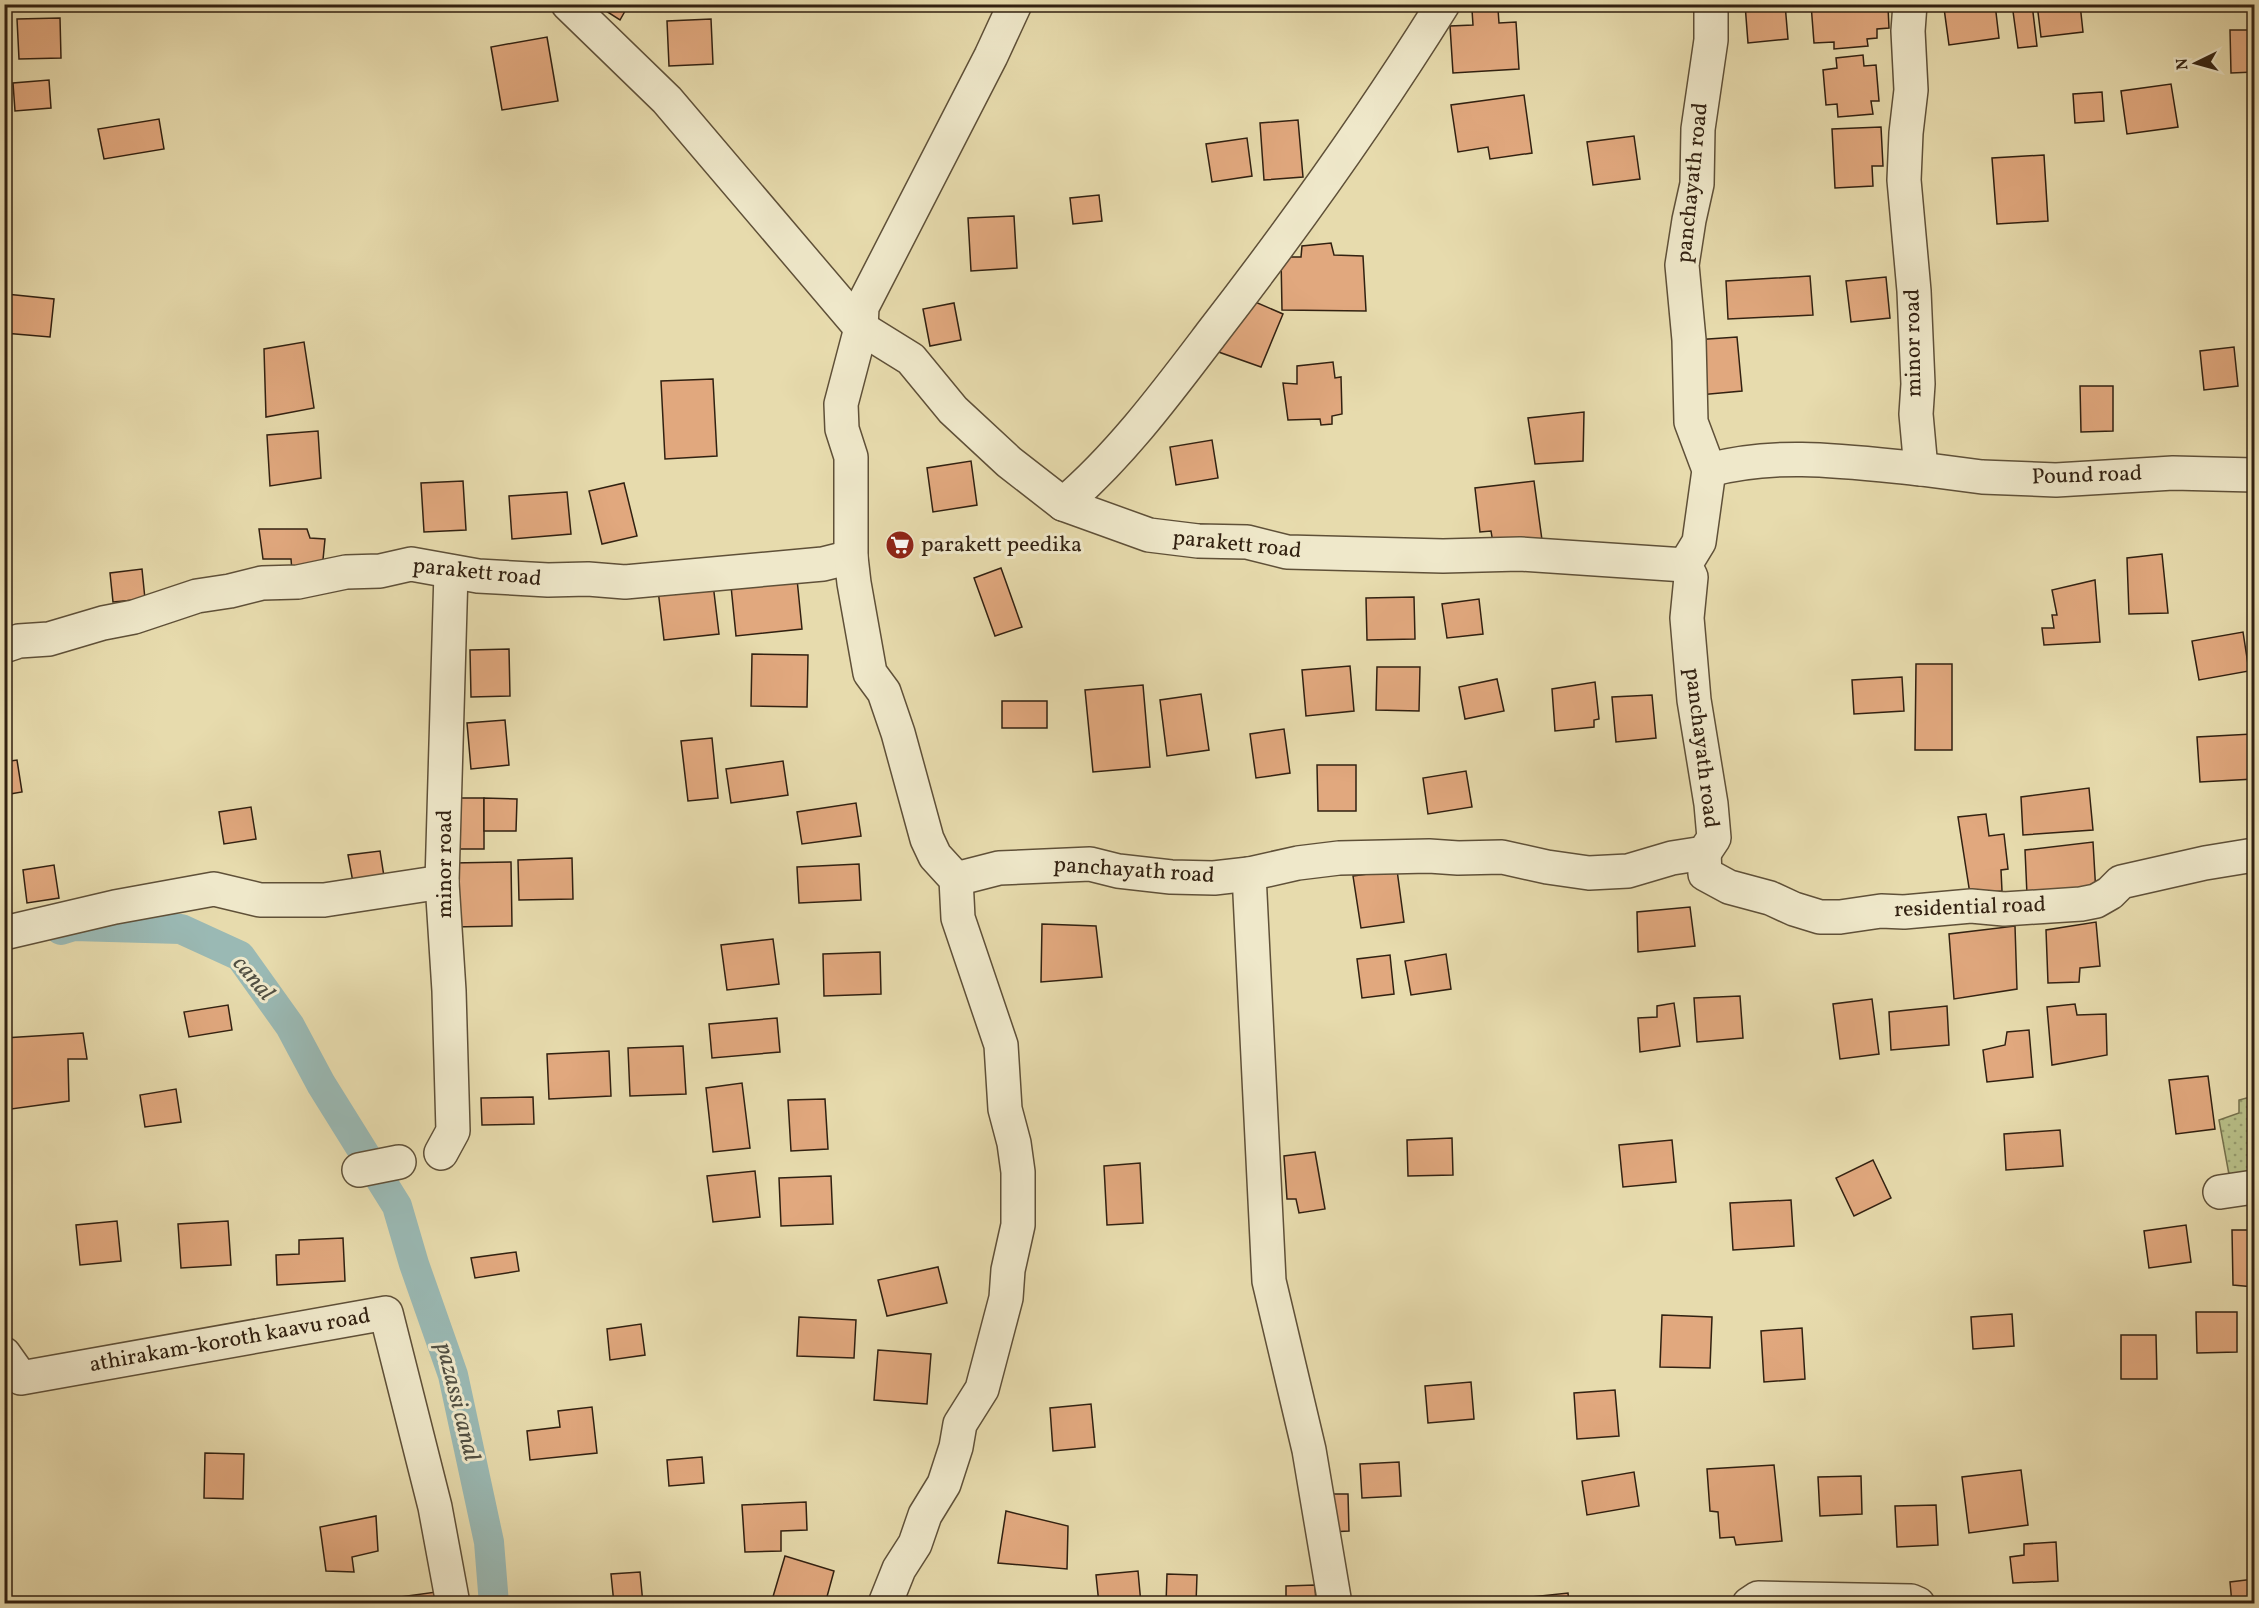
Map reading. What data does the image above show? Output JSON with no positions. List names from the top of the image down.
{
  "streets": {
    "street": [
      "panchayath road",
      "minor road",
      "Pound road",
      "parakett road",
      "residential road",
      "athirakam-koroth kaavu road"
    ]
  },
  "crossings": [
    ["panchayath road", "parakett road"],
    ["panchayath road", "residential road"],
    ["minor road", "Pound road"],
    ["minor road", "parakett road"]
  ],
  "water": ["canal", "pazassi canal"],
  "places": {
    "supermarket": ["parakett peedika"]
  },
  "north": "left"
}
